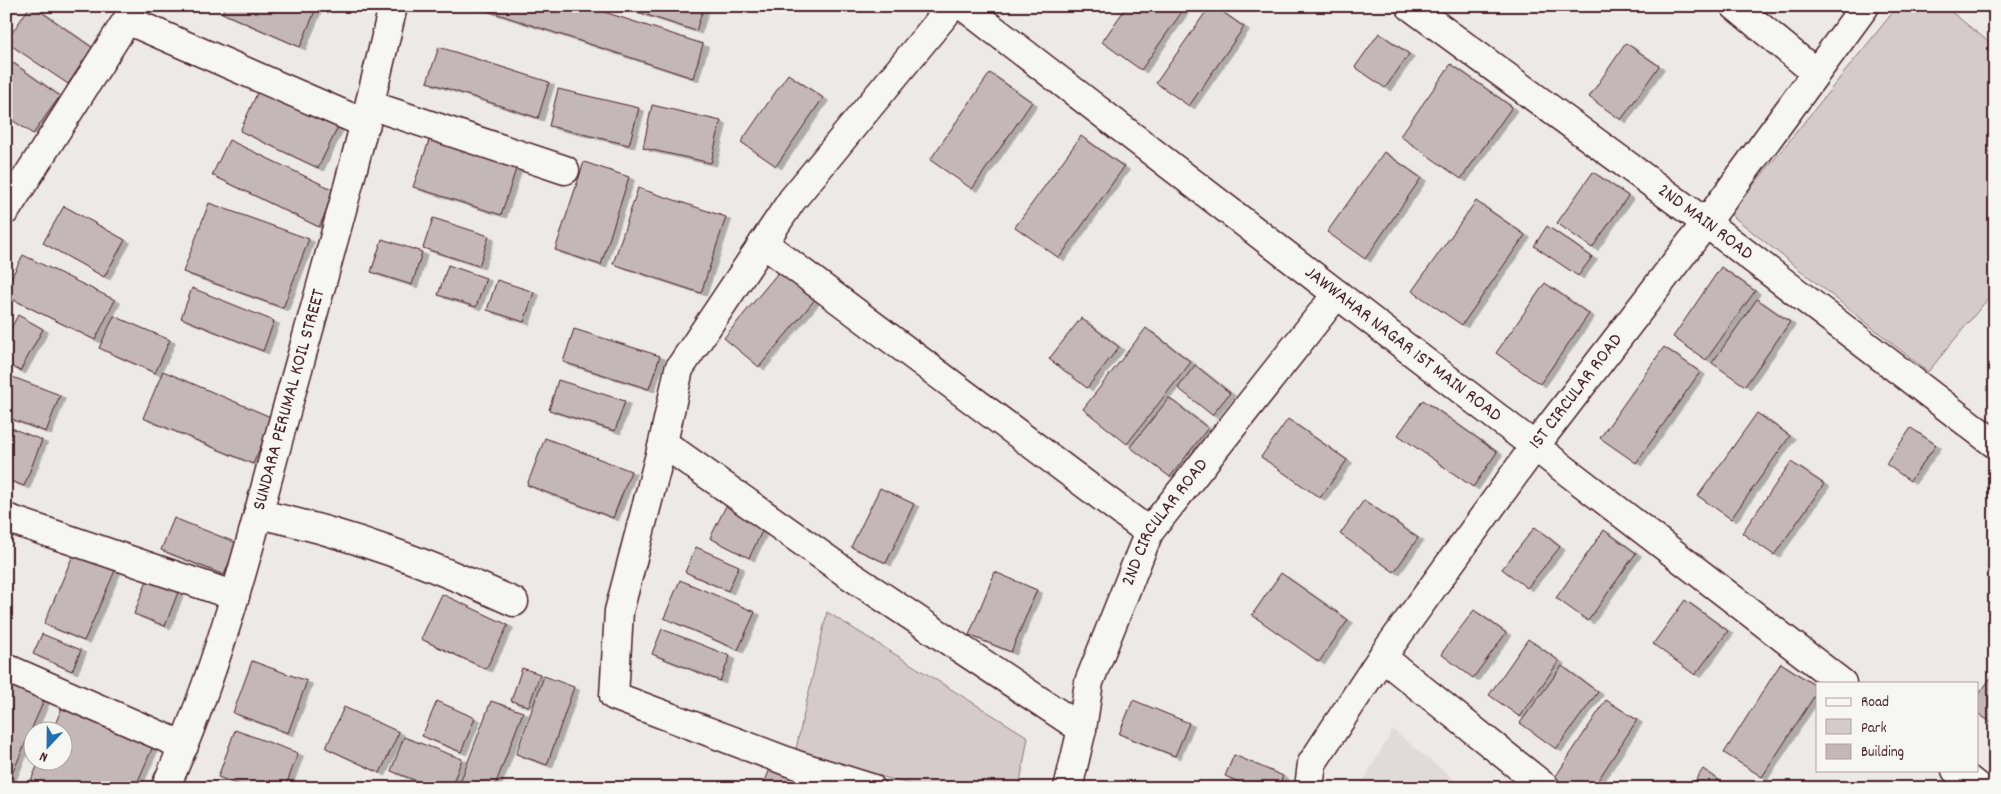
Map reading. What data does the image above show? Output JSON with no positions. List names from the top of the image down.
{
  "streets": {
    "street": [
      "2ND MAIN ROAD",
      "JAWWAHAR NAGAR 1ST MAIN ROAD",
      "1ST CIRCULAR ROAD",
      "SUNDARA PERUMAL KOIL STREET",
      "2ND CIRCULAR ROAD"
    ]
  },
  "crossings": [
    ["2ND MAIN ROAD", "1ST CIRCULAR ROAD"],
    ["JAWWAHAR NAGAR 1ST MAIN ROAD", "1ST CIRCULAR ROAD"],
    ["JAWWAHAR NAGAR 1ST MAIN ROAD", "2ND CIRCULAR ROAD"]
  ],
  "legend": ["Road", "Park", "Building"],
  "north": "bottom"
}
